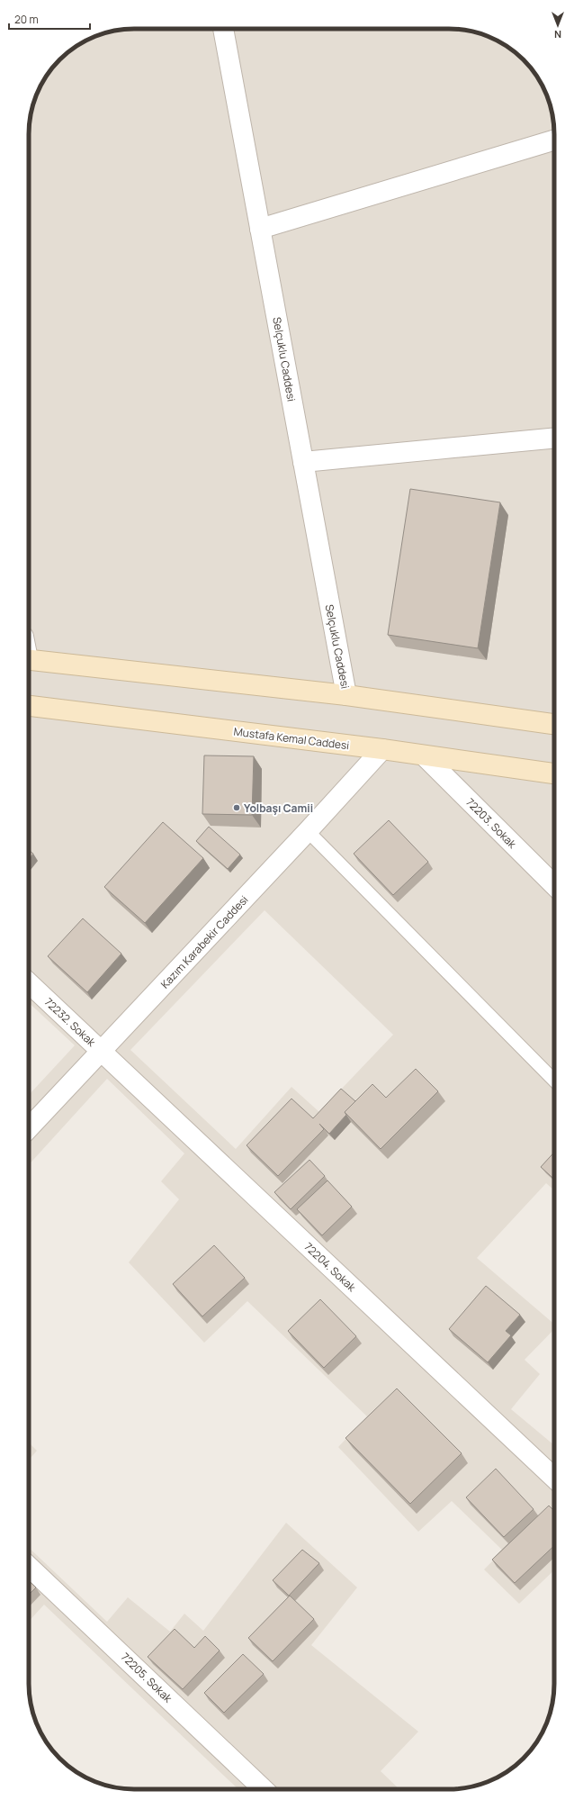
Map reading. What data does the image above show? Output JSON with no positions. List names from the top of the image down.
{
  "streets": {
    "main road": ["Mustafa Kemal Caddesi"],
    "street": [
      "Selçuklu Caddesi",
      "72203. Sokak",
      "Kazım Karabekir Caddesi",
      "72232. Sokak",
      "72204. Sokak",
      "72205. Sokak"
    ]
  },
  "crossings": [
    ["Mustafa Kemal Caddesi", "72203. Sokak"],
    ["Mustafa Kemal Caddesi", "Kazım Karabekir Caddesi"],
    ["Kazım Karabekir Caddesi", "72232. Sokak"],
    ["Kazım Karabekir Caddesi", "72204. Sokak"],
    ["72232. Sokak", "72204. Sokak"]
  ],
  "places": ["Yolbaşı Camii"],
  "scale_bar": "20 m",
  "north": "bottom"
}
